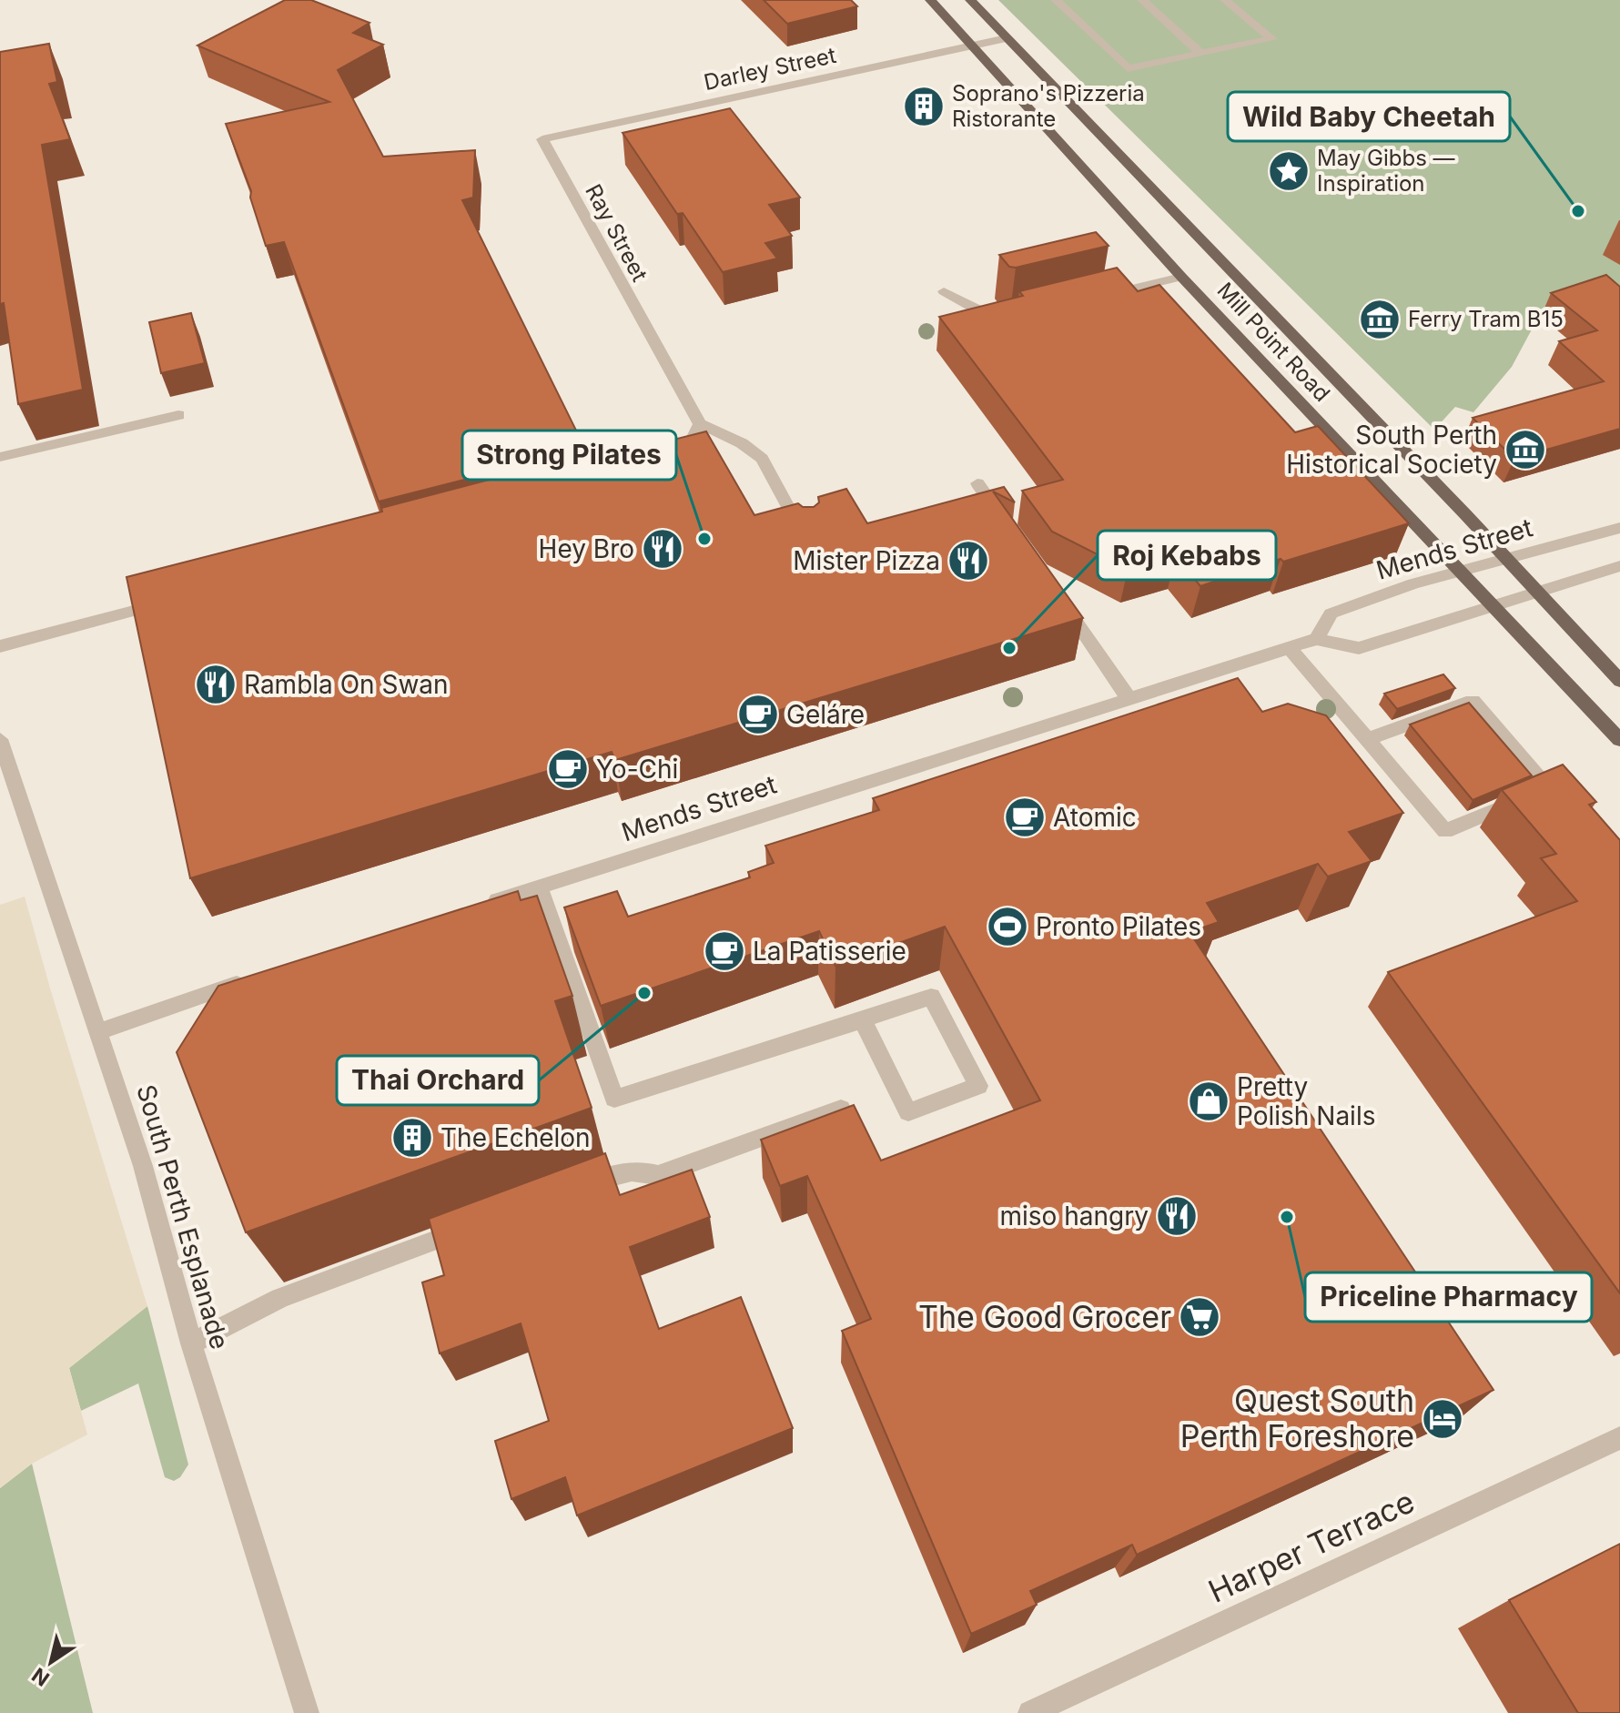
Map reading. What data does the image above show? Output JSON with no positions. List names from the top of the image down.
{
  "streets": {
    "main road": ["Mill Point Road"],
    "street": [
      "Darley Street",
      "Ray Street",
      "Mends Street",
      "South Perth Esplanade",
      "Harper Terrace"
    ]
  },
  "crossings": [
    ["Darley Street", "Ray Street"],
    ["Darley Street", "Mill Point Road"],
    ["Mill Point Road", "Mends Street"]
  ],
  "places": {
    "building": ["Soprano's Pizzeria Ristorante", "The Echelon"],
    "place": ["May Gibbs — Inspiration"],
    "other": [
      "Wild Baby Cheetah",
      "Strong Pilates",
      "Roj Kebabs",
      "Thai Orchard",
      "Priceline Pharmacy"
    ],
    "museum": ["Ferry Tram B15", "South Perth Historical Society"],
    "restaurant": [
      "Hey Bro",
      "Mister Pizza",
      "Rambla On Swan",
      "miso hangry"
    ],
    "cafe": [
      "Geláre",
      "Yo-Chi",
      "Atomic",
      "La Patisserie"
    ],
    "sports": ["Pronto Pilates"],
    "shop": ["Pretty Polish Nails"],
    "supermarket": ["The Good Grocer"],
    "hotel": ["Quest South Perth Foreshore"]
  },
  "north": "bottom left"
}
